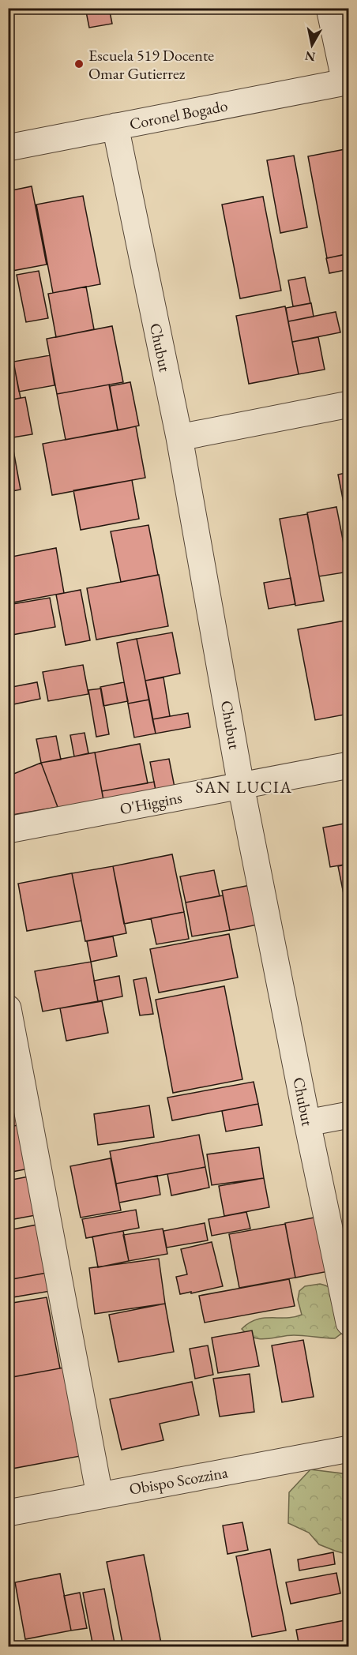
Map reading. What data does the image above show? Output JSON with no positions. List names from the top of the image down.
{
  "streets": {
    "street": [
      "Coronel Bogado",
      "Chubut",
      "O'Higgins",
      "Obispo Scozzina"
    ]
  },
  "crossings": [
    ["Coronel Bogado", "Chubut"],
    ["Chubut", "O'Higgins"]
  ],
  "districts": ["SAN LUCIA"],
  "places": ["Escuela 519 Docente Omar Gutierrez"],
  "north": "bottom"
}
